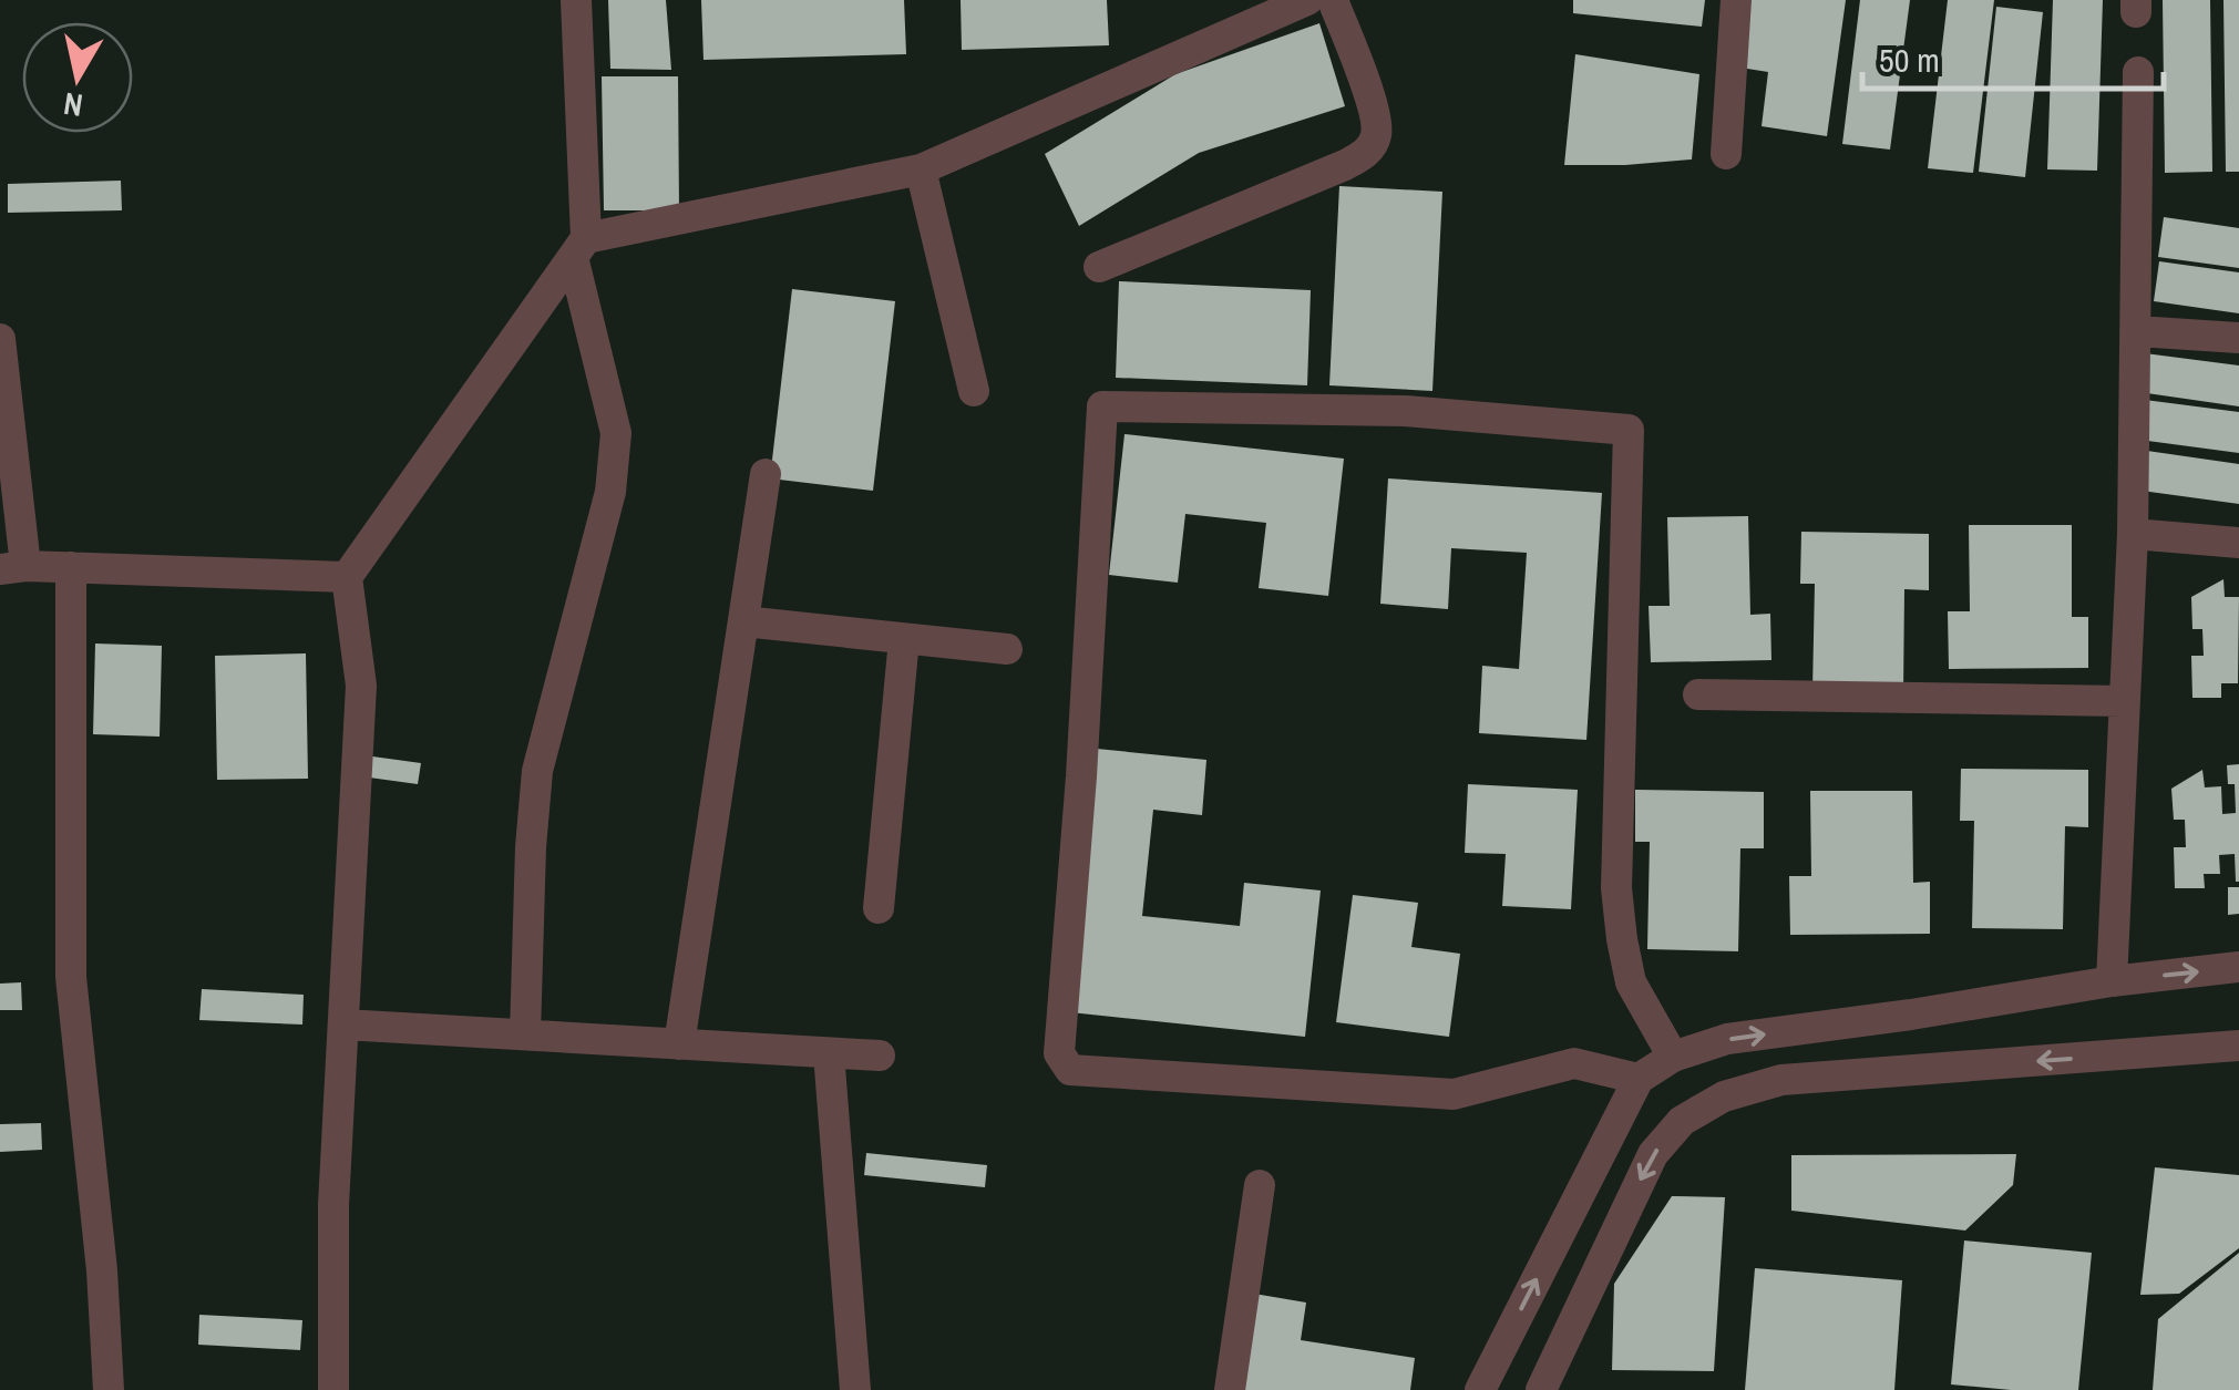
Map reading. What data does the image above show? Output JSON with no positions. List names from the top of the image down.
{
  "scale_bar": "50 m",
  "north": "bottom"
}
